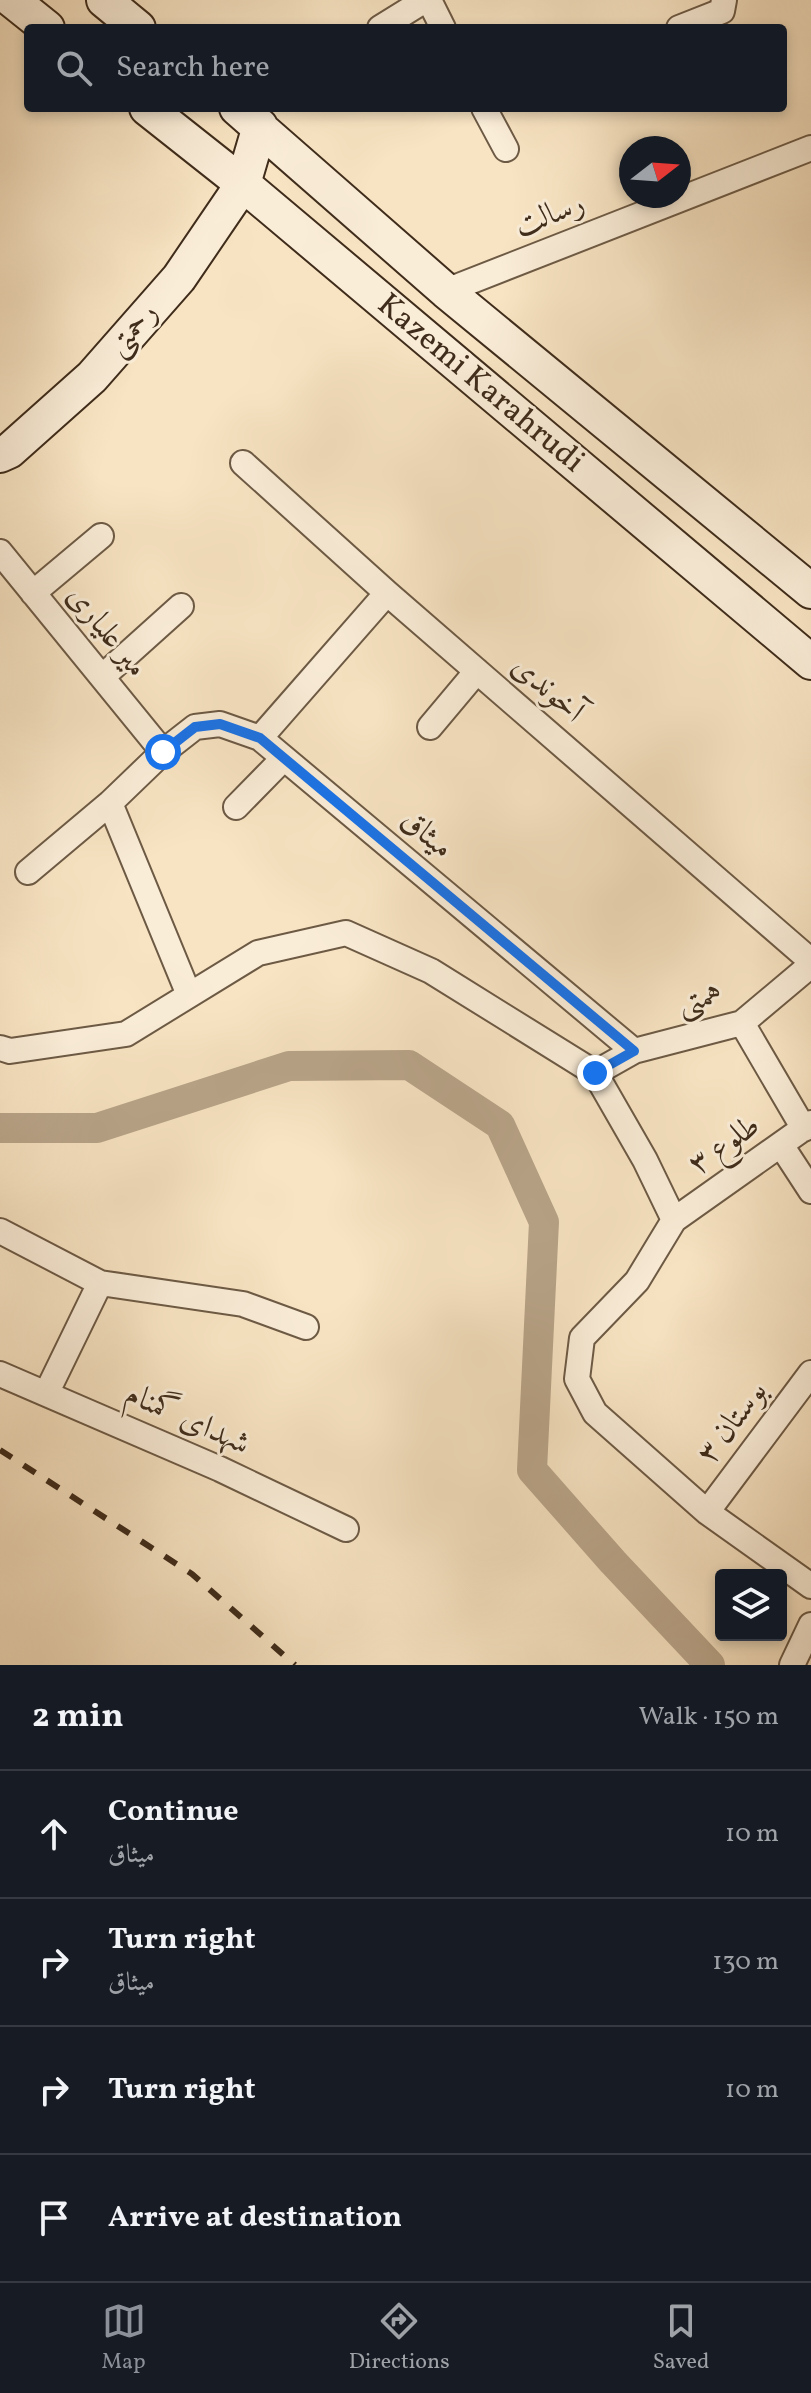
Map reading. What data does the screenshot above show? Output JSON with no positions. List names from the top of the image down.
{
  "streets": {
    "main road": ["رحمتی", "Kazemi Karahrudi"],
    "street": [
      "رسالت",
      "میر علیاری",
      "آخوندی",
      "میثاق",
      "همتی",
      "طلوع ۳",
      "شهدای گمنام",
      "بوستان ۳"
    ]
  },
  "crossings": [
    ["رسالت", "Kazemi Karahrudi"],
    ["رحمتی", "Kazemi Karahrudi"],
    ["میر علیاری", "میثاق"],
    ["آخوندی", "همتی"],
    ["میثاق", "همتی"]
  ],
  "north": "right",
  "page": {
    "search": "Search here",
    "heading": ["2 min", "Walk · 150 m"],
    "list": [
      ["Continue", "میثاق", "10 m"],
      ["Turn right", "میثاق", "130 m"],
      ["Turn right", "10 m"],
      "Arrive at destination"
    ],
    "nav": ["Map", "Directions", "Saved"]
  }
}
